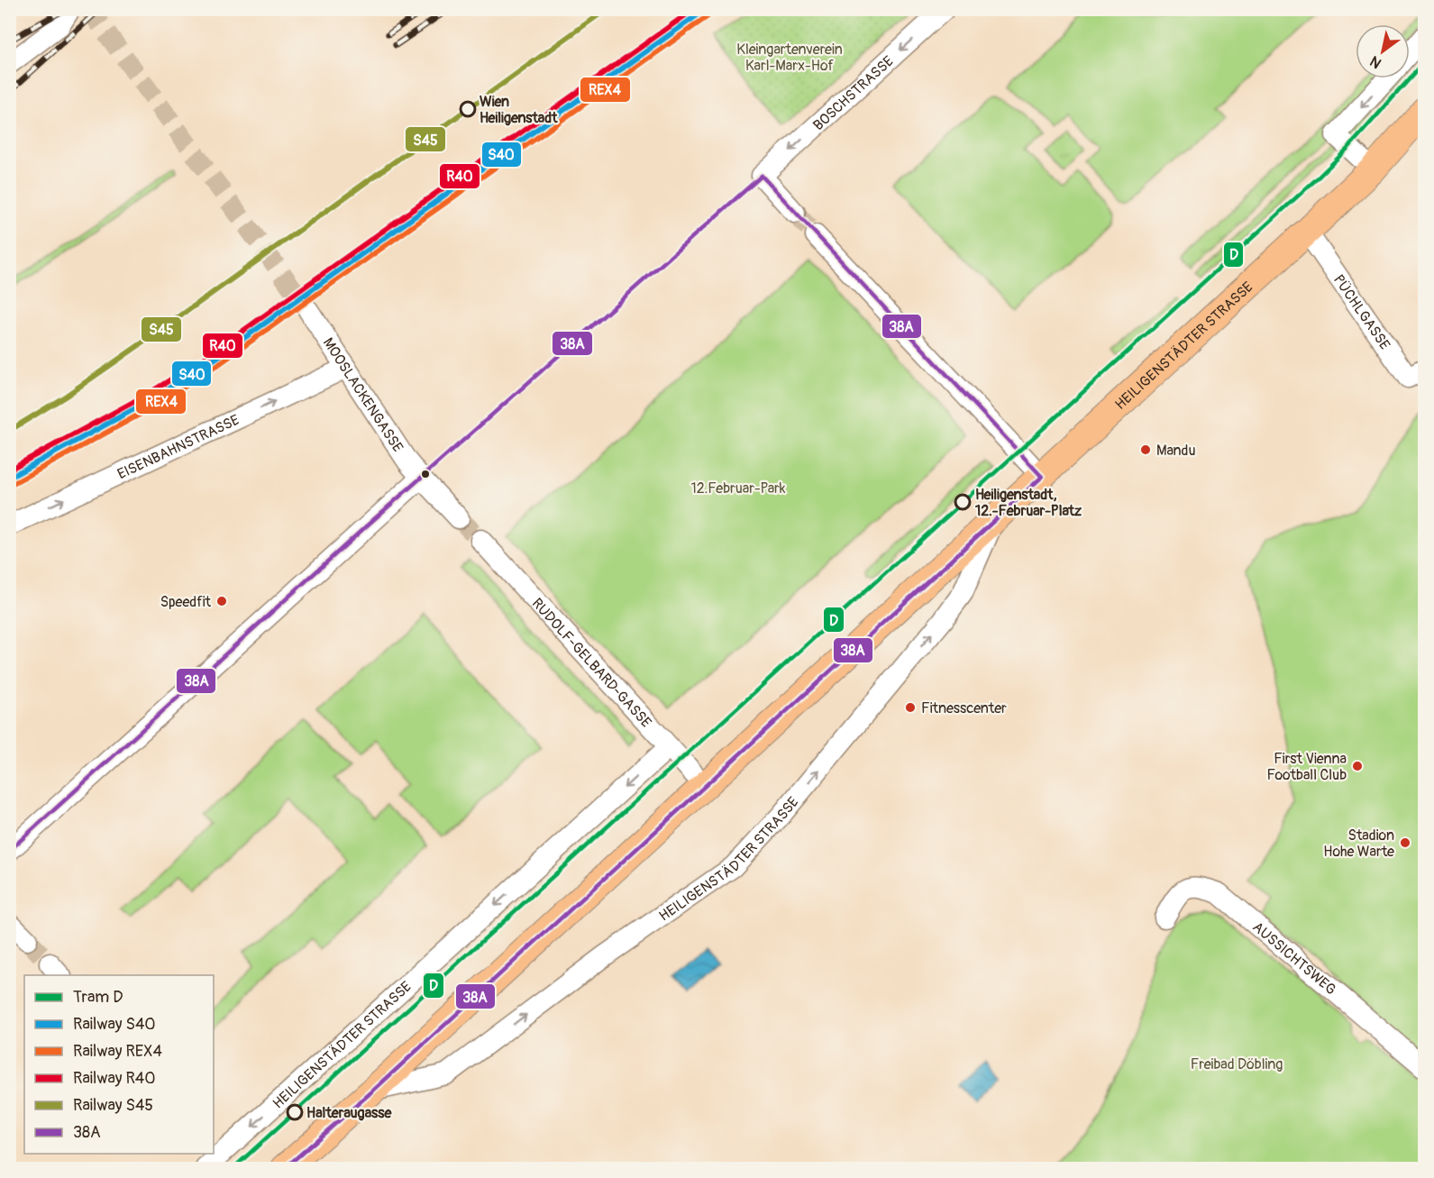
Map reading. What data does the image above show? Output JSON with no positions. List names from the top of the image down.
{
  "streets": {
    "main road": ["HEILIGENSTÄDTER STRASSE"],
    "street": [
      "BOSCHSTRASSE",
      "PÜCHLGASSE",
      "MOOSLACKENGASSE",
      "EISENBAHNSTRASSE",
      "RUDOLF-GELBARD-GASSE",
      "AUSSICHTSWEG"
    ]
  },
  "crossings": [
    ["PÜCHLGASSE", "HEILIGENSTÄDTER STRASSE"],
    ["HEILIGENSTÄDTER STRASSE", "RUDOLF-GELBARD-GASSE"],
    ["MOOSLACKENGASSE", "EISENBAHNSTRASSE"]
  ],
  "one_way": ["BOSCHSTRASSE"],
  "parks": ["Kleingartenverein Karl-Marx-Hof", "12.Februar-Park", "Freibad Döbling"],
  "places": [
    "Wien Heiligenstadt",
    "Mandu",
    "Heiligenstadt, 12.-Februar-Platz",
    "Speedfit",
    "Fitnesscenter",
    "First Vienna Football Club",
    "Stadion Hohe Warte",
    "Halteraugasse"
  ],
  "lines": [
    "rail line S40",
    "rail line R40",
    "rail line S45",
    "rail line REX4",
    "tram line D",
    "transit line 38A"
  ],
  "legend": [
    "Tram D",
    "Railway S40",
    "Railway REX4",
    "Railway R40",
    "Railway S45",
    "38A"
  ],
  "north": "bottom left"
}
